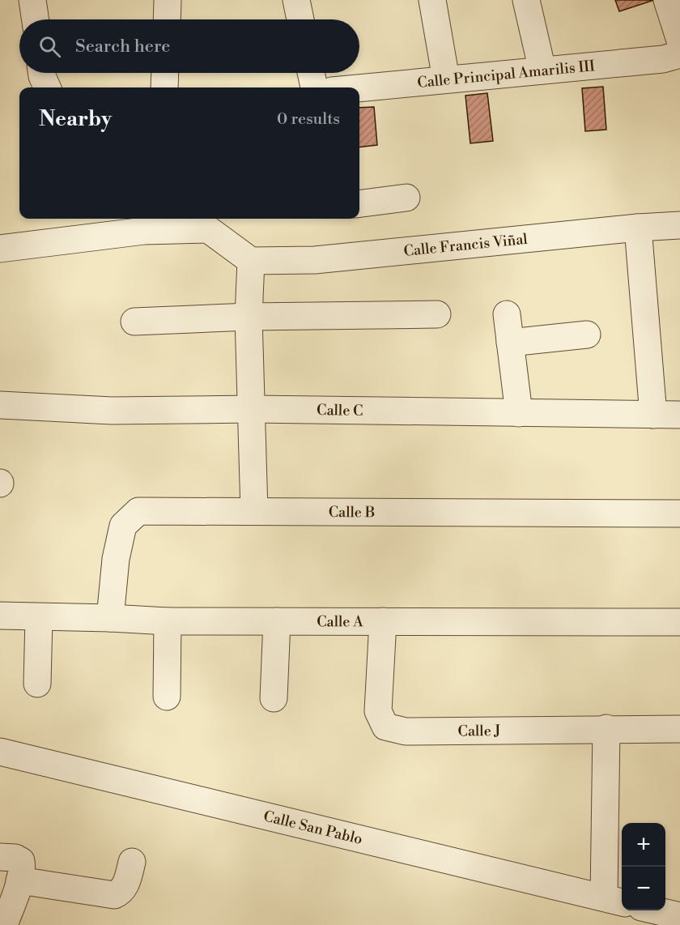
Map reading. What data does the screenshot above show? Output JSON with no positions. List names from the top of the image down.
{
  "streets": {
    "street": [
      "Calle Principal Amarilis III",
      "Calle Francis Viñal",
      "Calle C",
      "Calle B",
      "Calle A",
      "Calle J",
      "Calle San Pablo"
    ]
  },
  "crossings": [
    ["Calle B", "Calle A"],
    ["Calle A", "Calle J"]
  ],
  "page": {
    "search": "Search here",
    "heading": ["Nearby", "0 results"],
    "map_buttons": ["+", "−"]
  }
}
